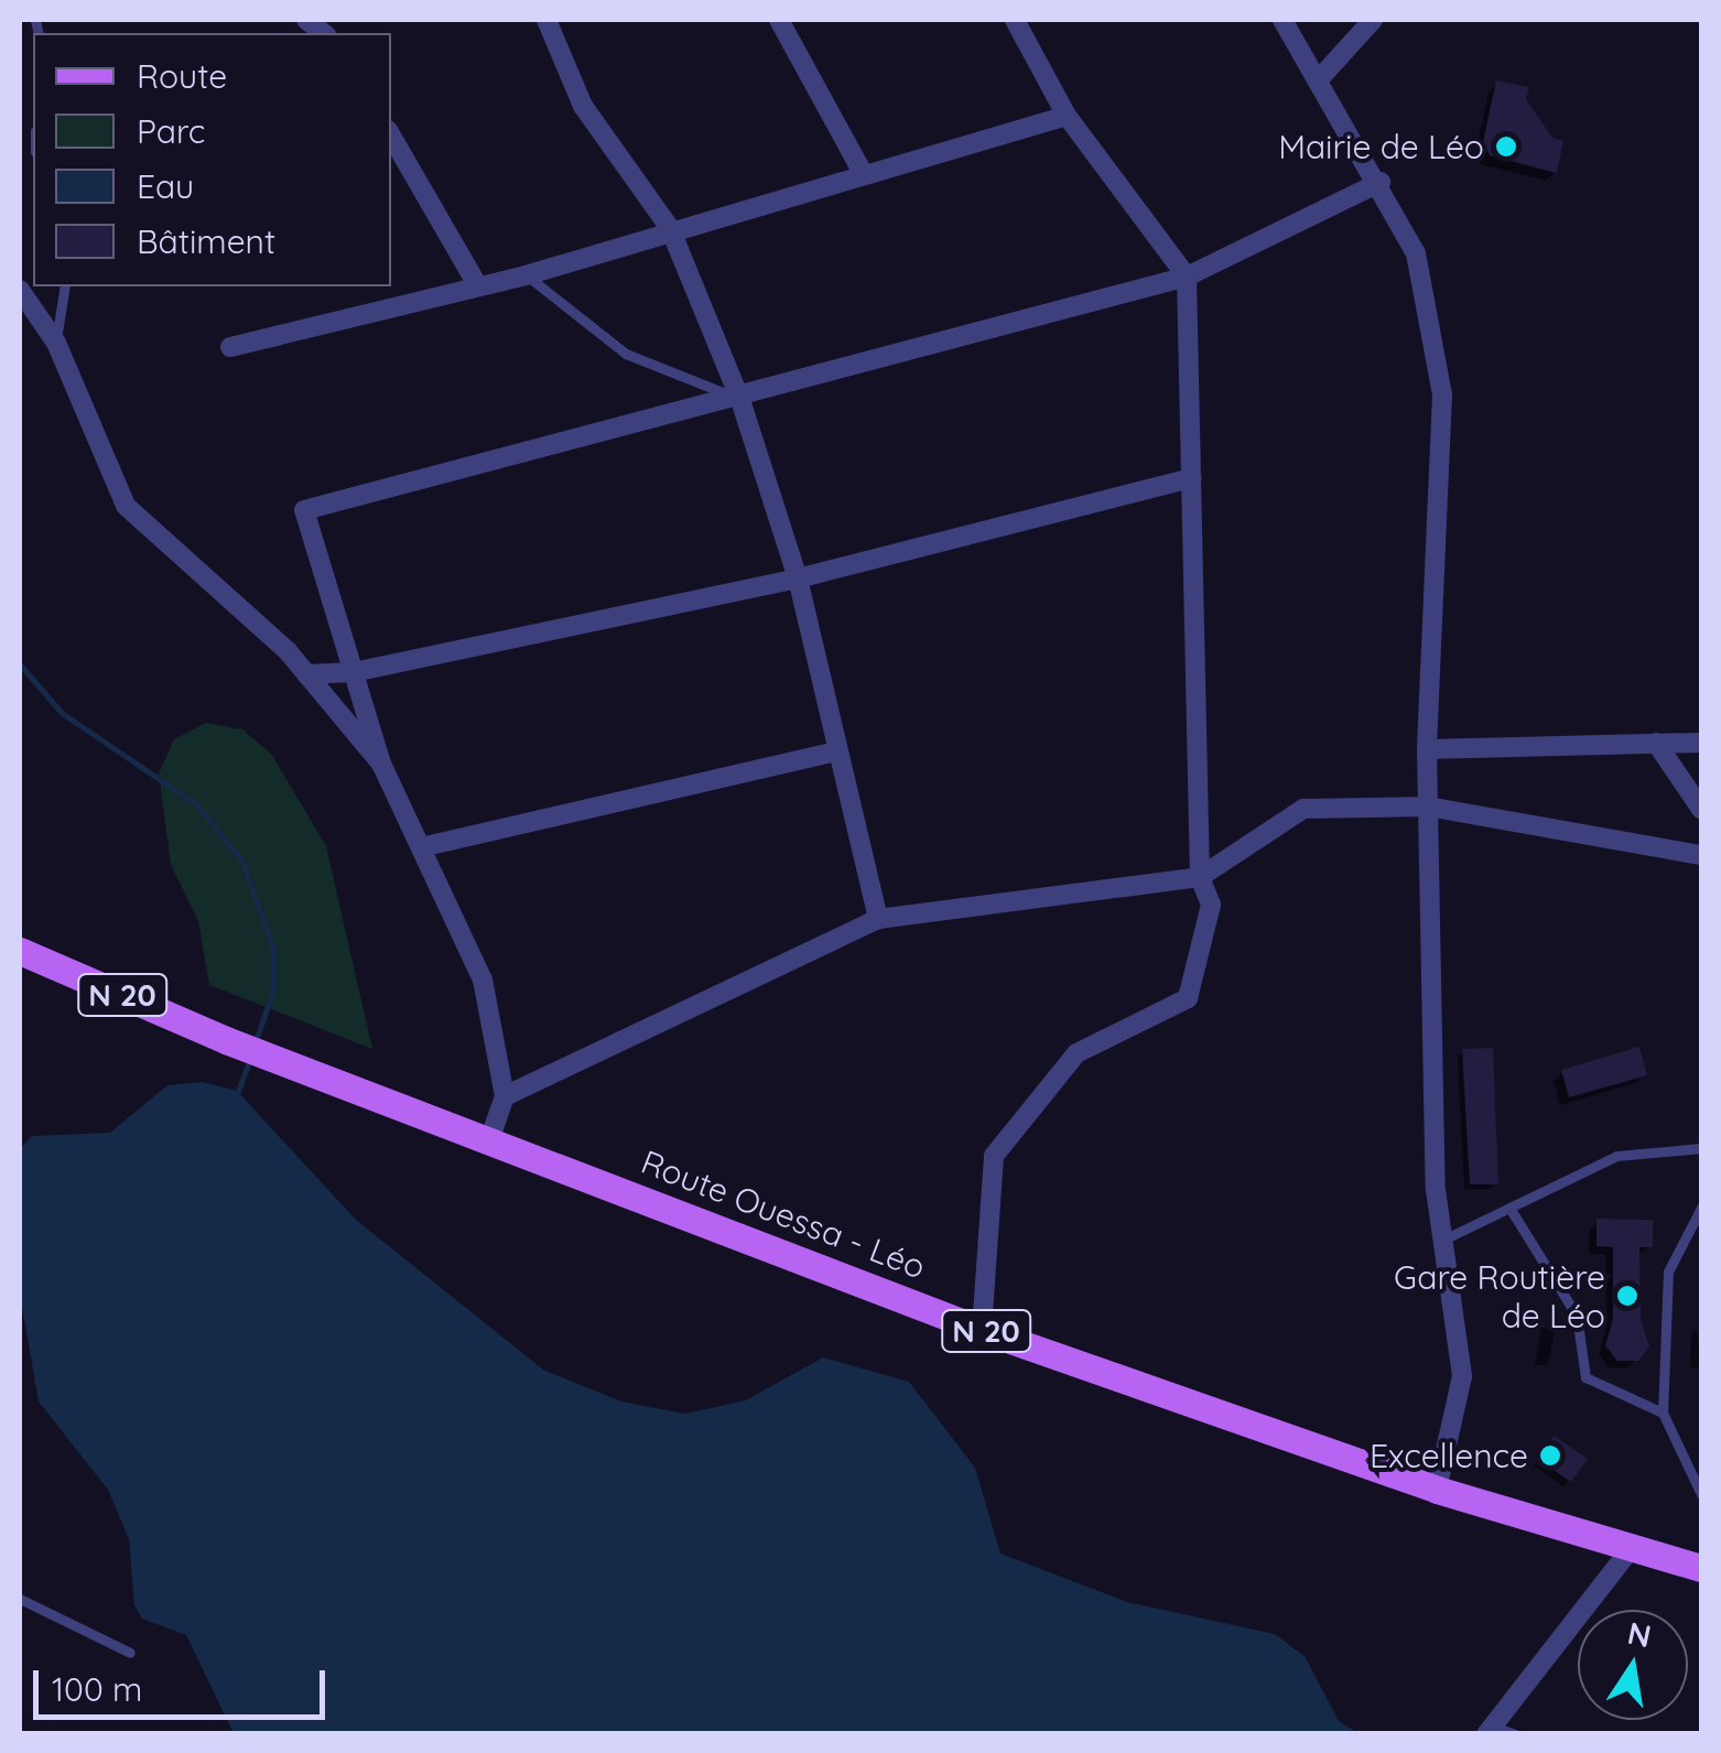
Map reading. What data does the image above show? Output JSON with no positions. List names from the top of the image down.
{
  "streets": {
    "main road": ["N 20", "Route Ouessa - Léo"]
  },
  "places": ["Mairie de Léo", "Gare Routière de Léo", "Excellence"],
  "legend": [
    "Route",
    "Parc",
    "Eau",
    "Bâtiment"
  ],
  "scale_bar": "100 m",
  "north": "top"
}
